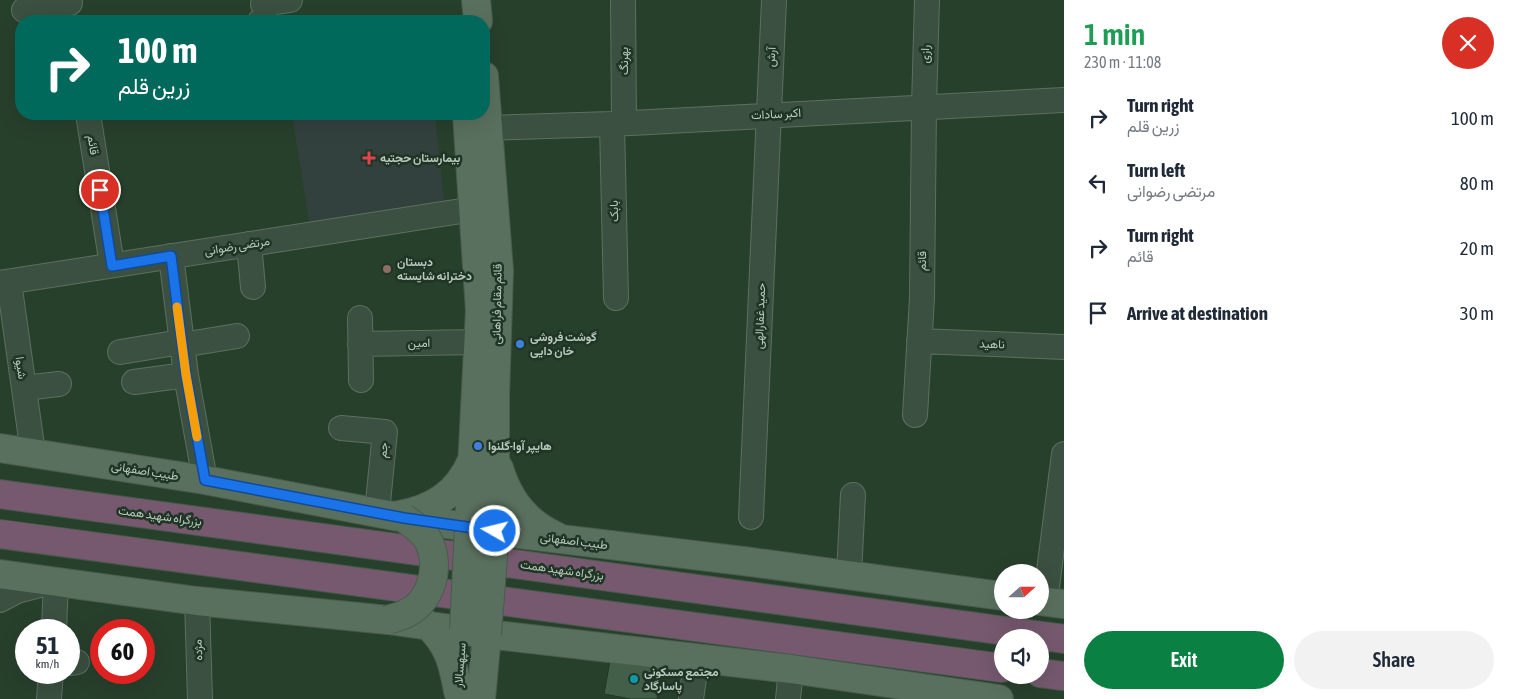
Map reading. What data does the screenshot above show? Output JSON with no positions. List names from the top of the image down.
{
  "streets": {
    "highway": ["بزرگراه شهید همت"],
    "main road": ["قائم مقام فراهانی", "طبیب اصفهانی", "سپهسالار"],
    "street": [
      "رازی",
      "آرش",
      "بهرنگ",
      "اکبر سادات",
      "قائم",
      "بابک",
      "مرتضی رضوانی",
      "حمید غفارالهی",
      "امین",
      "ناهید",
      "شیوا",
      "جم",
      "مژده"
    ]
  },
  "crossings": [
    ["رازی", "اکبر سادات"],
    ["رازی", "قائم"],
    ["آرش", "اکبر سادات"],
    ["آرش", "حمید غفارالهی"],
    ["بهرنگ", "اکبر سادات"],
    ["بهرنگ", "بابک"],
    ["اکبر سادات", "قائم"],
    ["اکبر سادات", "بابک"],
    ["اکبر سادات", "قائم مقام فراهانی"],
    ["اکبر سادات", "حمید غفارالهی"],
    ["قائم", "مرتضی رضوانی"],
    ["قائم", "ناهید"],
    ["مرتضی رضوانی", "قائم مقام فراهانی"],
    ["مرتضی رضوانی", "شیوا"],
    ["قائم مقام فراهانی", "امین"],
    ["قائم مقام فراهانی", "طبیب اصفهانی"],
    ["قائم مقام فراهانی", "سپهسالار"],
    ["شیوا", "طبیب اصفهانی"],
    ["جم", "طبیب اصفهانی"],
    ["طبیب اصفهانی", "سپهسالار"]
  ],
  "places": {
    "health": ["بیمارستان حجتیه"],
    "other": [
      "دبستان دخترانه شایسته",
      "گوشت فروشی خان دایی",
      "هایپر آوا-گلنوا",
      "مجتمع مسکونی پاسارگاد"
    ]
  },
  "north": "right",
  "page": {
    "heading": ["1 min", "230 m · 11:08"],
    "turn": ["100 m", "زرین قلم"],
    "list": [
      {
        "name": "Turn right",
        "note": "زرین قلم",
        "value": "100 m"
      },
      {
        "name": "Turn left",
        "note": "مرتضی رضوانی",
        "value": "80 m"
      },
      {
        "name": "Turn right",
        "note": "قائم",
        "value": "20 m"
      },
      {
        "name": "Arrive at destination",
        "value": "30 m"
      }
    ],
    "speed": "51 km/h",
    "limit": "60",
    "buttons": ["Exit", "Share"]
  }
}
